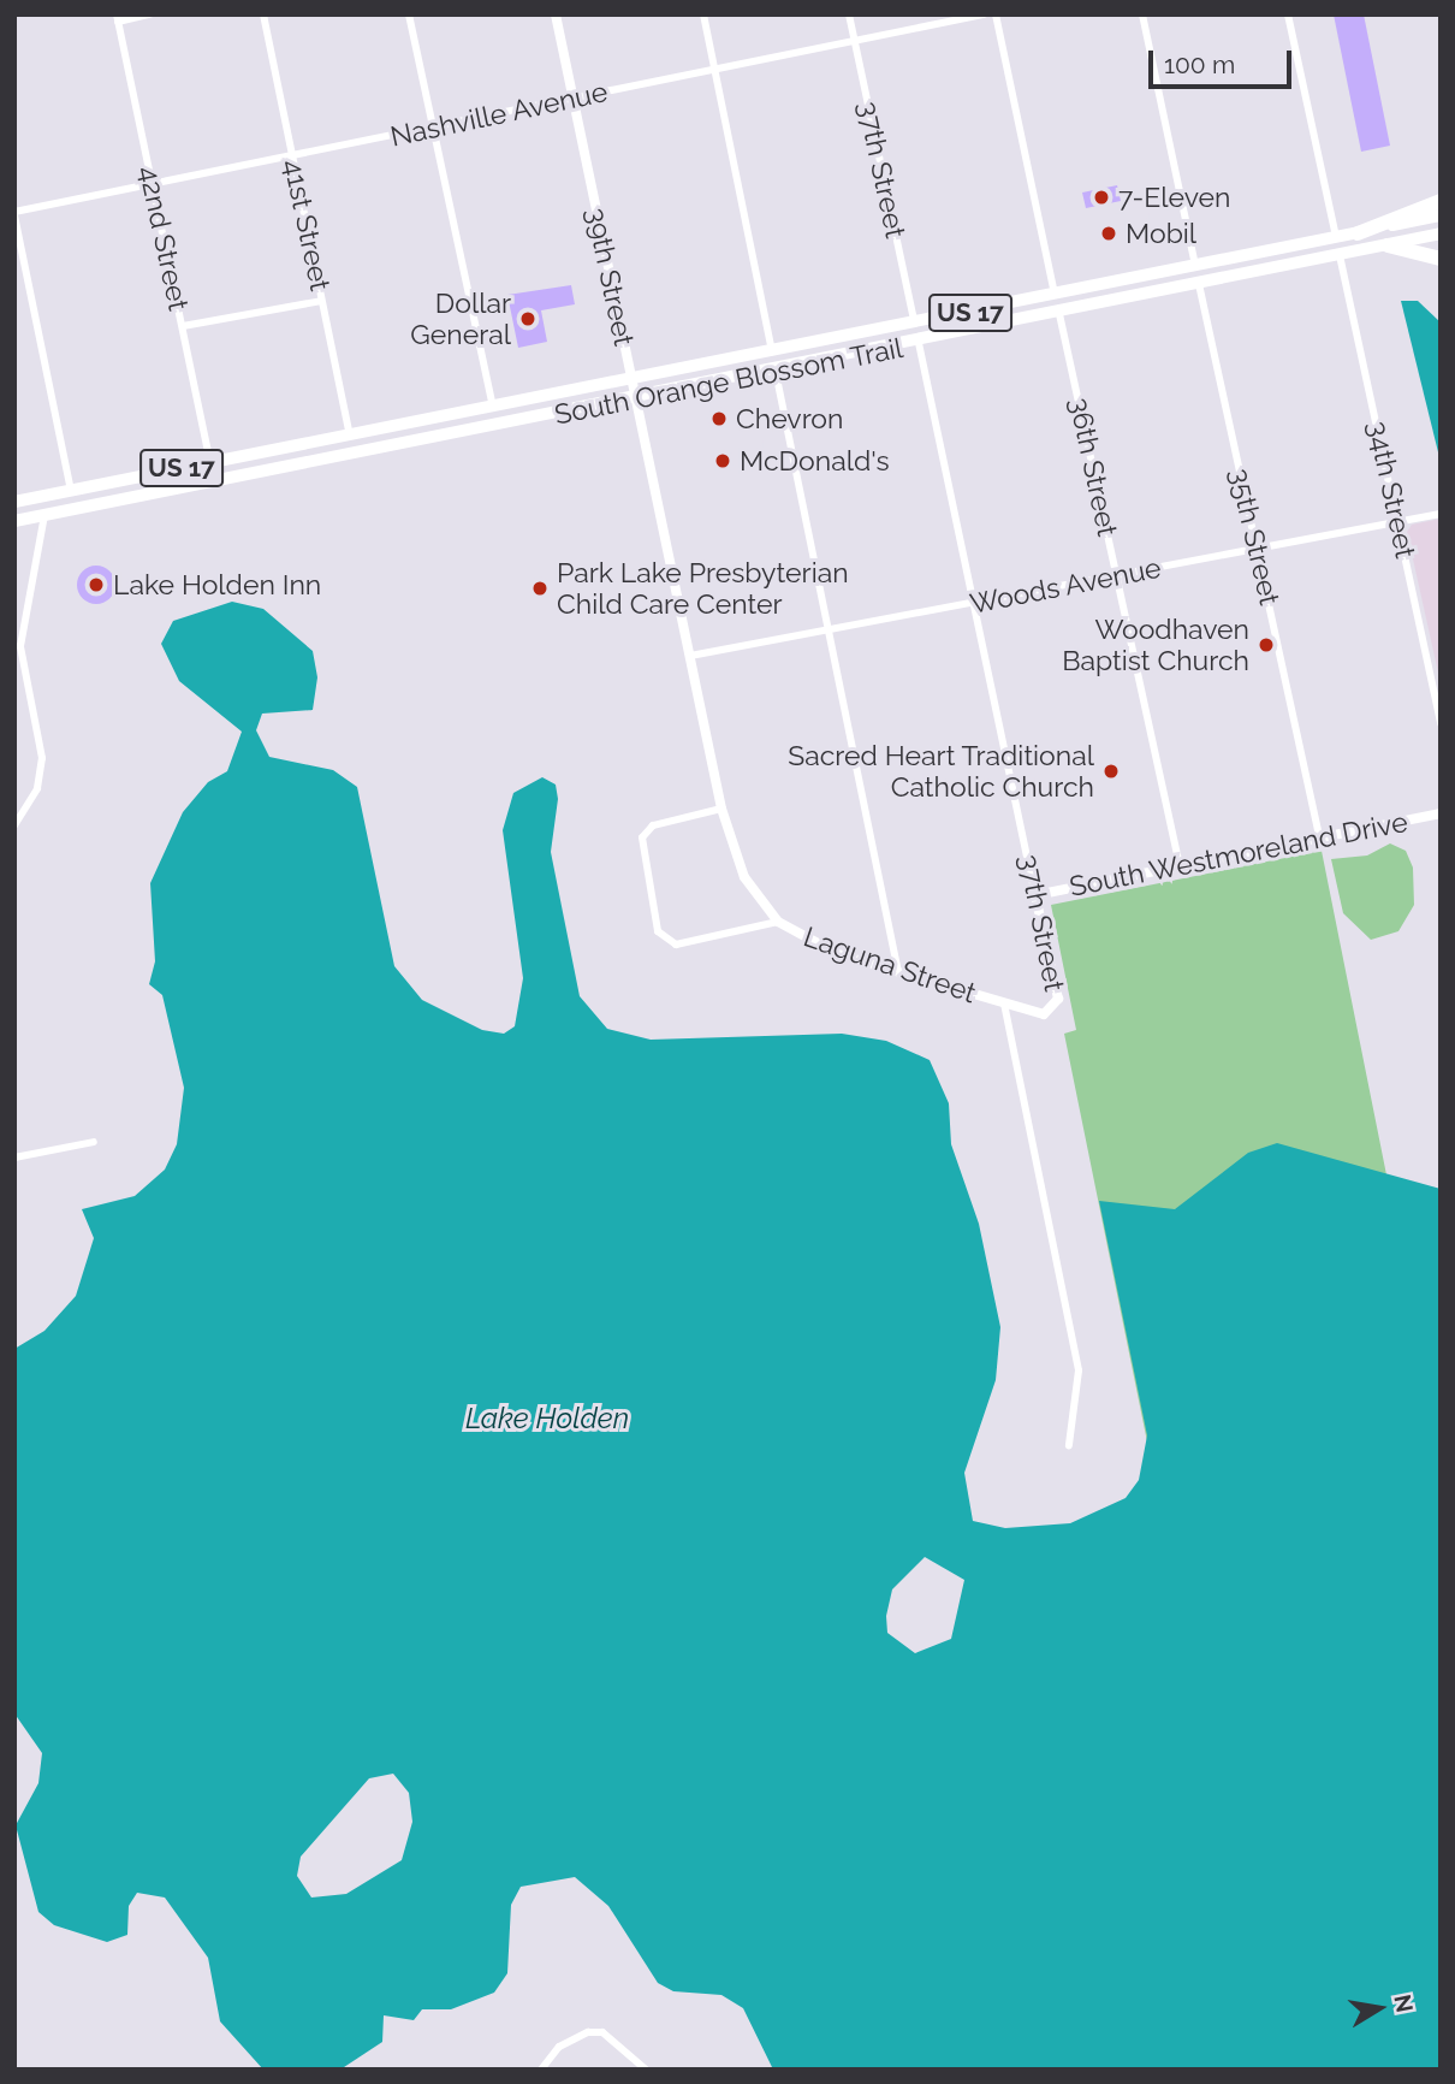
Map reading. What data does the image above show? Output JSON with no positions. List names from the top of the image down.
{
  "streets": {
    "main road": ["US 17", "South Orange Blossom Trail"],
    "street": [
      "Nashville Avenue",
      "37th Street",
      "41st Street",
      "42nd Street",
      "39th Street",
      "36th Street",
      "34th Street",
      "35th Street",
      "Woods Avenue",
      "South Westmoreland Drive",
      "Laguna Street"
    ]
  },
  "crossings": [
    ["Nashville Avenue", "37th Street"],
    ["Nashville Avenue", "41st Street"],
    ["Nashville Avenue", "42nd Street"],
    ["Nashville Avenue", "39th Street"],
    ["37th Street", "South Orange Blossom Trail"],
    ["37th Street", "Woods Avenue"],
    ["37th Street", "South Westmoreland Drive"],
    ["37th Street", "Laguna Street"],
    ["41st Street", "South Orange Blossom Trail"],
    ["42nd Street", "South Orange Blossom Trail"],
    ["39th Street", "South Orange Blossom Trail"],
    ["39th Street", "Woods Avenue"],
    ["39th Street", "Laguna Street"],
    ["South Orange Blossom Trail", "36th Street"],
    ["South Orange Blossom Trail", "34th Street"],
    ["South Orange Blossom Trail", "35th Street"],
    ["36th Street", "Woods Avenue"],
    ["36th Street", "South Westmoreland Drive"],
    ["34th Street", "Woods Avenue"],
    ["35th Street", "Woods Avenue"],
    ["35th Street", "South Westmoreland Drive"]
  ],
  "water": ["Lake Holden"],
  "places": [
    "7-Eleven",
    "Mobil",
    "Dollar General",
    "Chevron",
    "McDonald's",
    "Lake Holden Inn",
    "Park Lake Presbyterian Child Care Center",
    "Woodhaven Baptist Church",
    "Sacred Heart Traditional Catholic Church"
  ],
  "scale_bar": "100 m",
  "north": "right"
}
